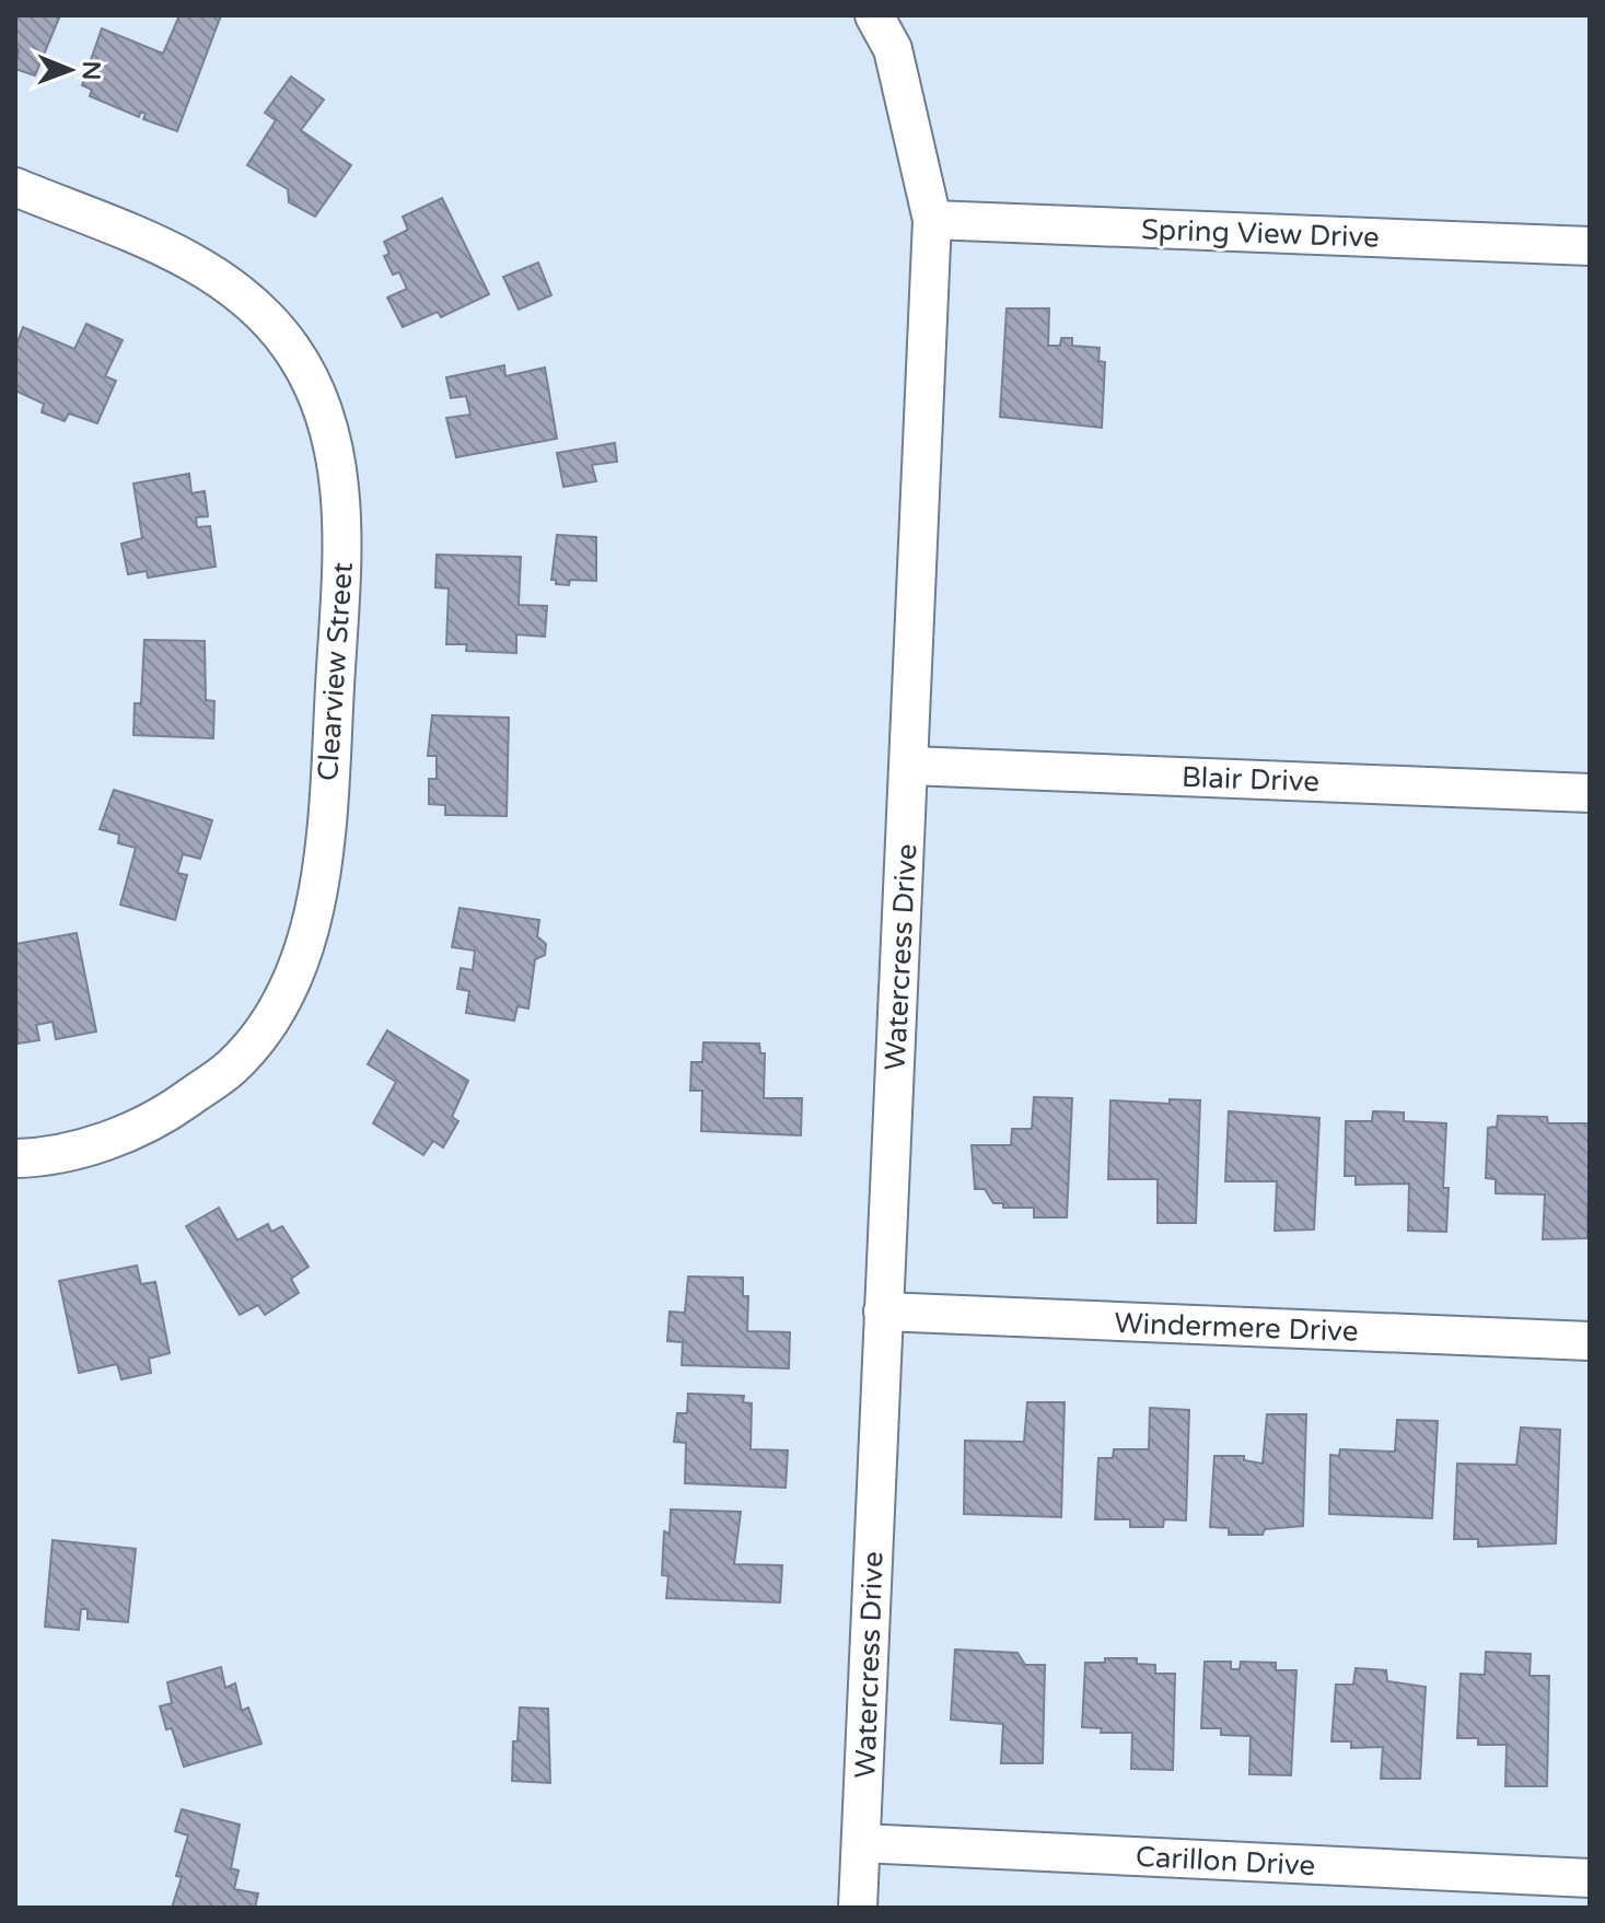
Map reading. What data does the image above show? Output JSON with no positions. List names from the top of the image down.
{
  "streets": {
    "street": [
      "Spring View Drive",
      "Clearview Street",
      "Blair Drive",
      "Watercress Drive",
      "Windermere Drive",
      "Carillon Drive"
    ]
  },
  "crossings": [
    ["Spring View Drive", "Watercress Drive"],
    ["Blair Drive", "Watercress Drive"],
    ["Watercress Drive", "Windermere Drive"],
    ["Watercress Drive", "Carillon Drive"]
  ],
  "north": "right"
}
